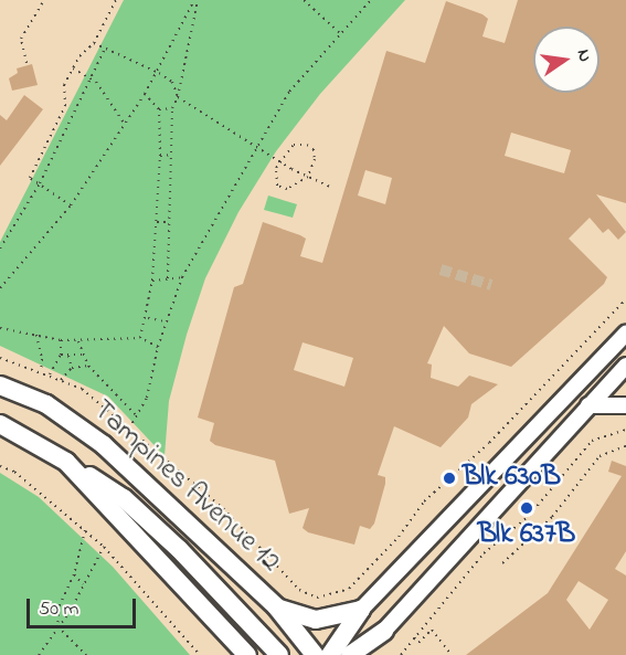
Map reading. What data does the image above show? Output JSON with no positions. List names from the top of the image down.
{
  "streets": {
    "main road": ["Tampines Avenue 12"]
  },
  "places": ["Blk 630B", "Blk 637B"],
  "scale_bar": "50 m",
  "north": "right"
}
